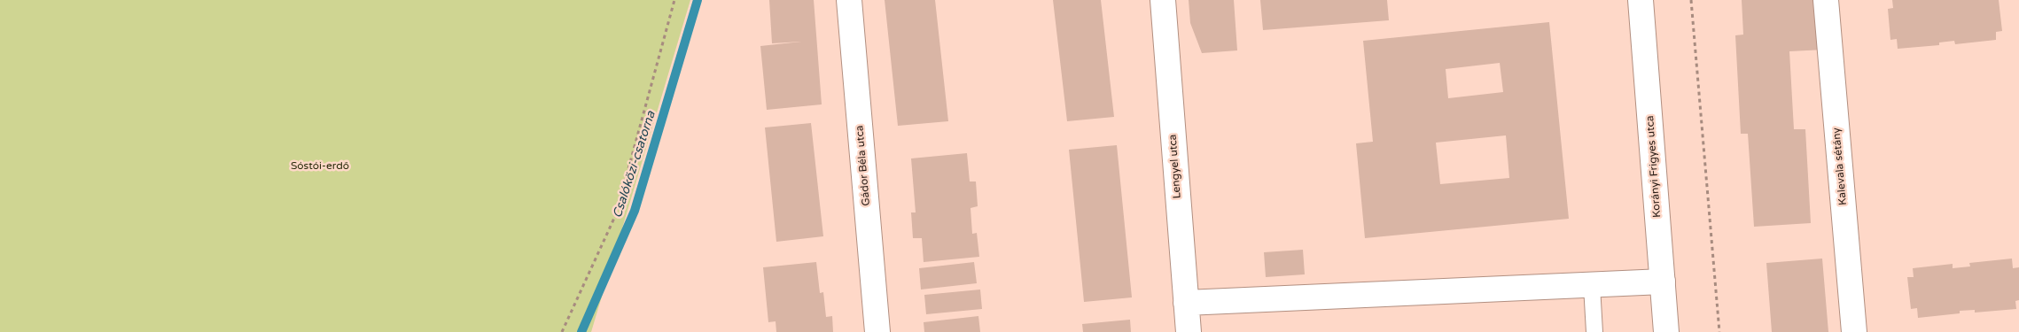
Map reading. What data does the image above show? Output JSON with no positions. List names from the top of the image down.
{
  "streets": {
    "street": [
      "Gádor Béla utca",
      "Lengyel utca",
      "Korányi Frigyes utca",
      "Kalevala sétány"
    ]
  },
  "water": ["Csalóközi-csatorna"],
  "parks": ["Sóstói-erdő"]
}
